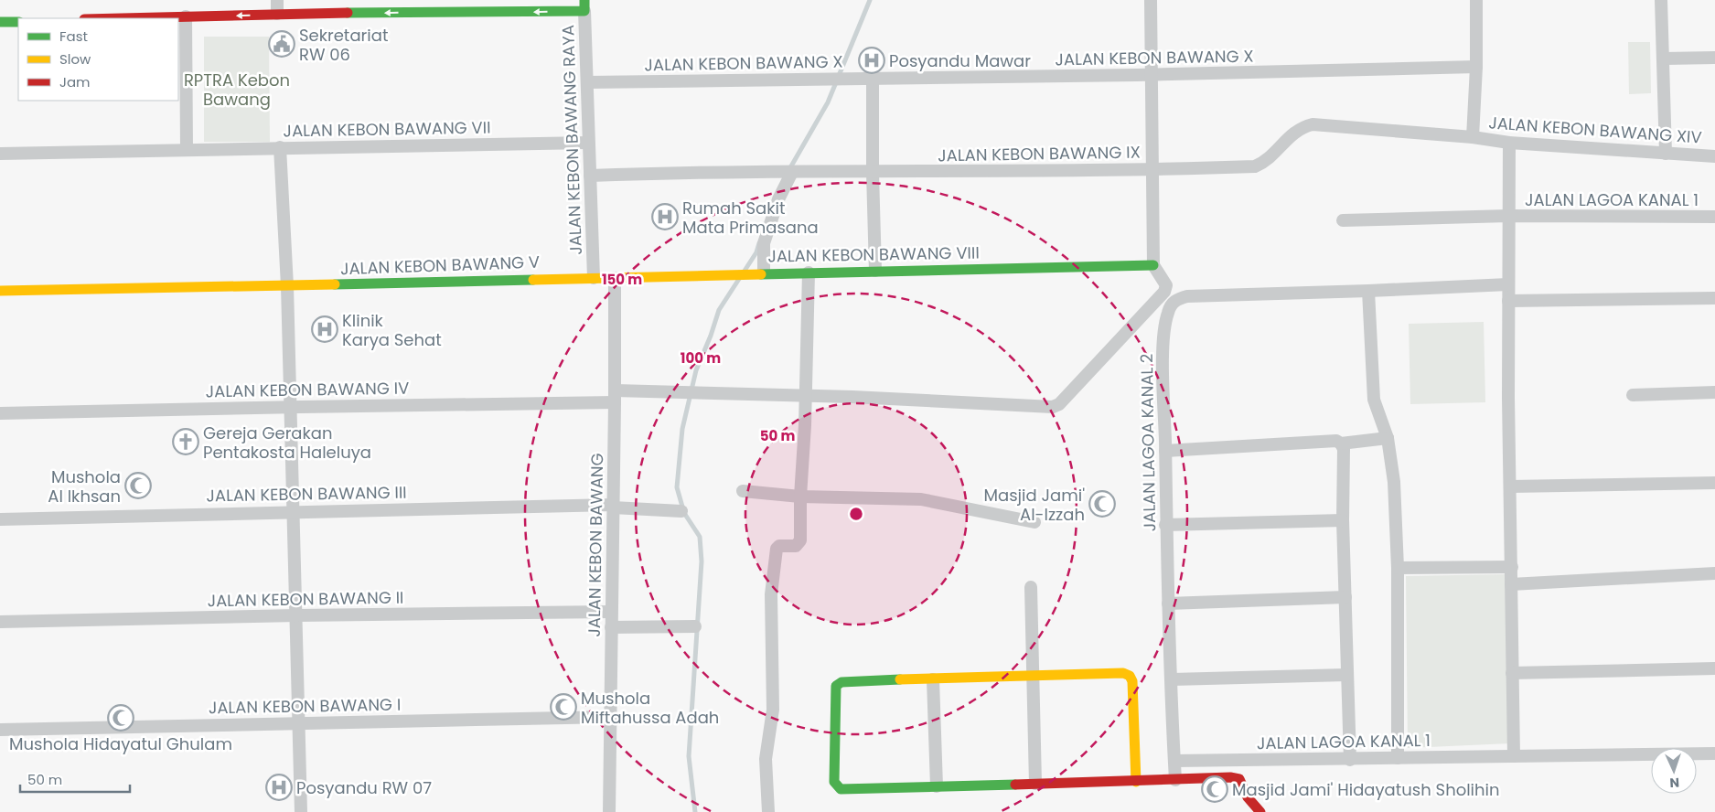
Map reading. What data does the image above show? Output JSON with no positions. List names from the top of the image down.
{
  "streets": {
    "street": [
      "JALAN KEBON BAWANG X",
      "JALAN KEBON BAWANG VII",
      "JALAN KEBON BAWANG XIV",
      "JALAN KEBON BAWANG RAYA",
      "JALAN KEBON BAWANG IX",
      "JALAN LAGOA KANAL 1",
      "JALAN KEBON BAWANG VIII",
      "JALAN KEBON BAWANG V",
      "JALAN KEBON BAWANG IV",
      "JALAN LAGOA KANAL 2",
      "JALAN KEBON BAWANG III",
      "JALAN KEBON BAWANG",
      "JALAN KEBON BAWANG II",
      "JALAN KEBON BAWANG I"
    ]
  },
  "crossings": [
    ["JALAN KEBON BAWANG X", "JALAN KEBON BAWANG RAYA"],
    ["JALAN KEBON BAWANG VII", "JALAN KEBON BAWANG RAYA"],
    ["JALAN KEBON BAWANG XIV", "JALAN KEBON BAWANG IX"],
    ["JALAN KEBON BAWANG XIV", "JALAN LAGOA KANAL 1"],
    ["JALAN KEBON BAWANG RAYA", "JALAN KEBON BAWANG IX"],
    ["JALAN KEBON BAWANG RAYA", "JALAN KEBON BAWANG VIII"],
    ["JALAN KEBON BAWANG RAYA", "JALAN KEBON BAWANG V"],
    ["JALAN LAGOA KANAL 1", "JALAN LAGOA KANAL 2"],
    ["JALAN KEBON BAWANG VIII", "JALAN KEBON BAWANG V"],
    ["JALAN KEBON BAWANG VIII", "JALAN KEBON BAWANG IV"],
    ["JALAN KEBON BAWANG VIII", "JALAN KEBON BAWANG"],
    ["JALAN KEBON BAWANG IV", "JALAN KEBON BAWANG"],
    ["JALAN KEBON BAWANG III", "JALAN KEBON BAWANG"],
    ["JALAN KEBON BAWANG", "JALAN KEBON BAWANG II"],
    ["JALAN KEBON BAWANG", "JALAN KEBON BAWANG I"]
  ],
  "parks": ["RPTRA Kebon Bawang"],
  "places": {
    "public building": ["Sekretariat RW 06"],
    "hospital": [
      "Posyandu Mawar",
      "Rumah Sakit Mata Primasana",
      "Klinik Karya Sehat",
      "Posyandu RW 07"
    ],
    "church": ["Gereja Gerakan Pentakosta Haleluya"],
    "mosque": [
      "Mushola Al Ikhsan",
      "Masjid Jami' Al-Izzah",
      "Mushola Miftahussa Adah",
      "Mushola Hidayatul Ghulam",
      "Masjid Jami' Hidayatush Sholihin"
    ]
  },
  "legend": ["Fast", "Slow", "Jam"],
  "scale_bar": "50 m",
  "north": "bottom",
  "rings": ["150 m", "100 m", "50 m"]
}
